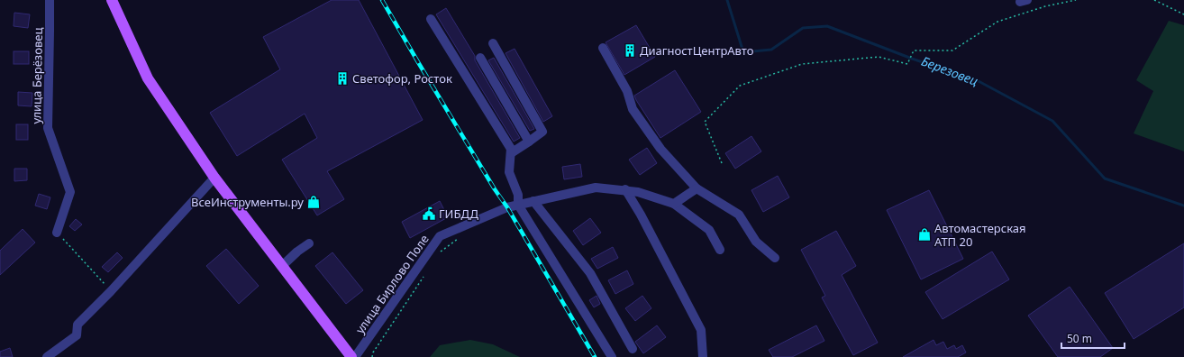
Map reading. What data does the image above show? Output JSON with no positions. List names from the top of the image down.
{
  "streets": {
    "street": ["улица Берёзовец", "улица Бирлово Поле"]
  },
  "water": ["Березовец"],
  "places": {
    "building": ["ДиагностЦентрАвто", "Светофор, Росток"],
    "shop": ["ВсеИнструменты.ру", "Автомастерская АТП 20"],
    "public building": ["ГИБДД"]
  },
  "scale_bar": "50 m"
}
